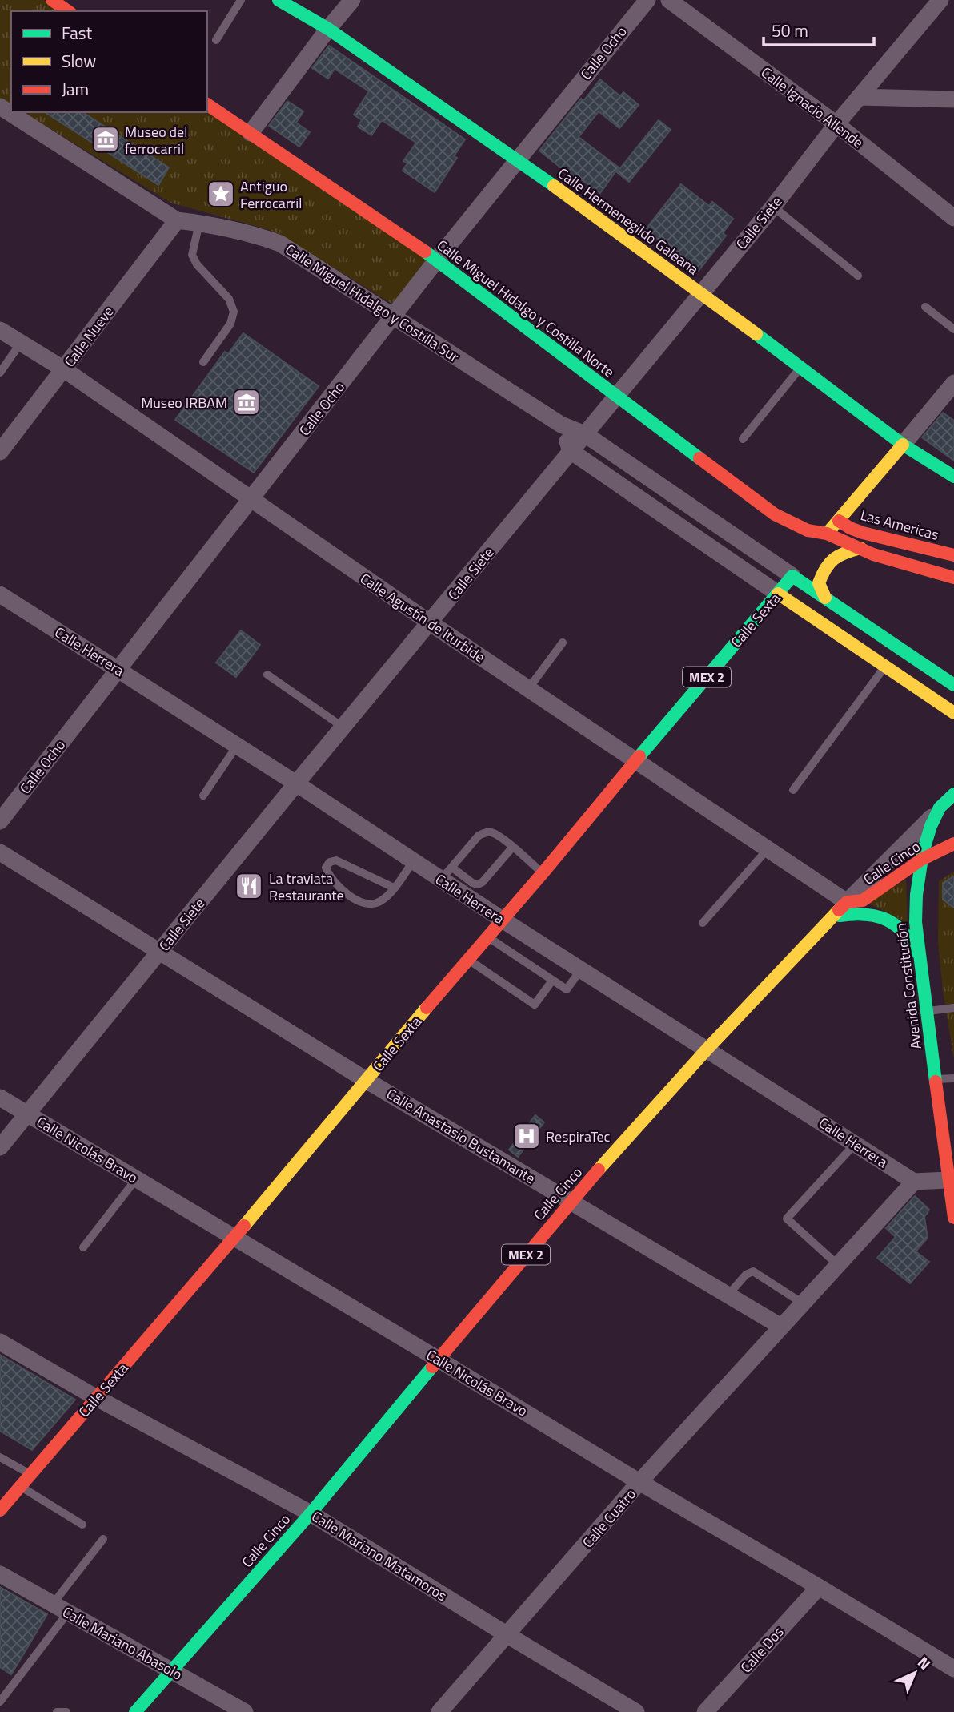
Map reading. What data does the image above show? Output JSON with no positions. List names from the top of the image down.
{
  "streets": {
    "main road": [
      "Calle Hermenegildo Galeana",
      "Calle Miguel Hidalgo y Costilla Norte",
      "Las Americas",
      "Calle Sexta",
      "MEX 2",
      "Calle Cinco",
      "Avenida Constitución"
    ],
    "street": [
      "Calle Ocho",
      "Calle Ignacio Allende",
      "Calle Siete",
      "Calle Miguel Hidalgo y Costilla Sur",
      "Calle Nueve",
      "Calle Agustín de Iturbide",
      "Calle Herrera",
      "Calle Anastasio Bustamante",
      "Calle Nicolás Bravo",
      "Calle Cuatro",
      "Calle Mariano Matamoros",
      "Calle Mariano Abasolo",
      "Calle Dos"
    ]
  },
  "crossings": [
    ["Calle Ocho", "Calle Hermenegildo Galeana"],
    ["Calle Ocho", "Calle Miguel Hidalgo y Costilla Sur"],
    ["Calle Ocho", "Calle Miguel Hidalgo y Costilla Norte"],
    ["Calle Ocho", "Calle Agustín de Iturbide"],
    ["Calle Ocho", "Calle Herrera"],
    ["Calle Ignacio Allende", "Calle Siete"],
    ["Calle Hermenegildo Galeana", "Calle Siete"],
    ["Calle Siete", "Calle Miguel Hidalgo y Costilla Sur"],
    ["Calle Siete", "Calle Miguel Hidalgo y Costilla Norte"],
    ["Calle Siete", "Calle Agustín de Iturbide"],
    ["Calle Siete", "Calle Herrera"],
    ["Calle Siete", "Calle Anastasio Bustamante"],
    ["Calle Siete", "Calle Nicolás Bravo"],
    ["Calle Miguel Hidalgo y Costilla Sur", "Calle Nueve"],
    ["Calle Miguel Hidalgo y Costilla Sur", "Calle Sexta"],
    ["Calle Nueve", "Calle Agustín de Iturbide"],
    ["Calle Agustín de Iturbide", "Calle Sexta"],
    ["Calle Agustín de Iturbide", "Calle Cinco"],
    ["Calle Sexta", "Calle Herrera"],
    ["Calle Sexta", "Calle Anastasio Bustamante"],
    ["Calle Sexta", "Calle Nicolás Bravo"],
    ["Calle Sexta", "Calle Mariano Matamoros"],
    ["Calle Herrera", "Calle Cinco"],
    ["Calle Herrera", "Calle Cuatro"],
    ["Calle Cinco", "Avenida Constitución"],
    ["Calle Cinco", "Calle Anastasio Bustamante"],
    ["Calle Cinco", "Calle Nicolás Bravo"],
    ["Calle Cinco", "Calle Mariano Matamoros"],
    ["Calle Cinco", "Calle Mariano Abasolo"],
    ["Calle Anastasio Bustamante", "Calle Cuatro"],
    ["Calle Nicolás Bravo", "Calle Cuatro"],
    ["Calle Nicolás Bravo", "Calle Dos"],
    ["Calle Cuatro", "Calle Mariano Matamoros"]
  ],
  "places": {
    "museum": ["Museo del ferrocarril", "Museo IRBAM"],
    "place": ["Antiguo Ferrocarril"],
    "restaurant": ["La traviata Restaurante"],
    "hospital": ["RespiraTec"]
  },
  "legend": ["Fast", "Slow", "Jam"],
  "scale_bar": "50 m",
  "north": "top right"
}
